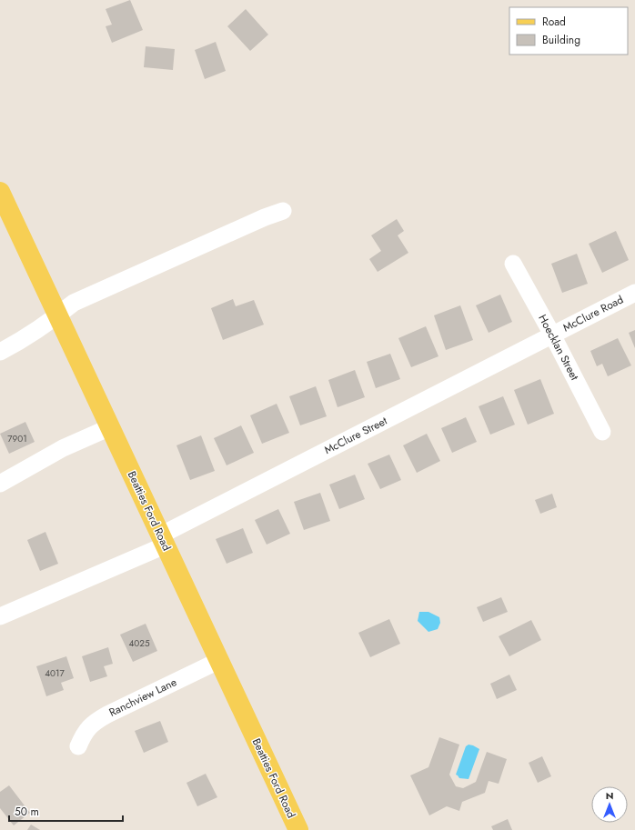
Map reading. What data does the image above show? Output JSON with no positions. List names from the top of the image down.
{
  "streets": {
    "main road": ["Beatties Ford Road"],
    "street": [
      "McClure Road",
      "Hoecklan Street",
      "McClure Street",
      "Ranchview Lane"
    ]
  },
  "crossings": [
    ["McClure Road", "Hoecklan Street"],
    ["McClure Road", "McClure Street"],
    ["Hoecklan Street", "McClure Street"],
    ["McClure Street", "Beatties Ford Road"],
    ["Beatties Ford Road", "Ranchview Lane"]
  ],
  "house_numbers": ["7901", "4025", "4017"],
  "legend": ["Road", "Building"],
  "scale_bar": "50 m",
  "north": "top"
}
